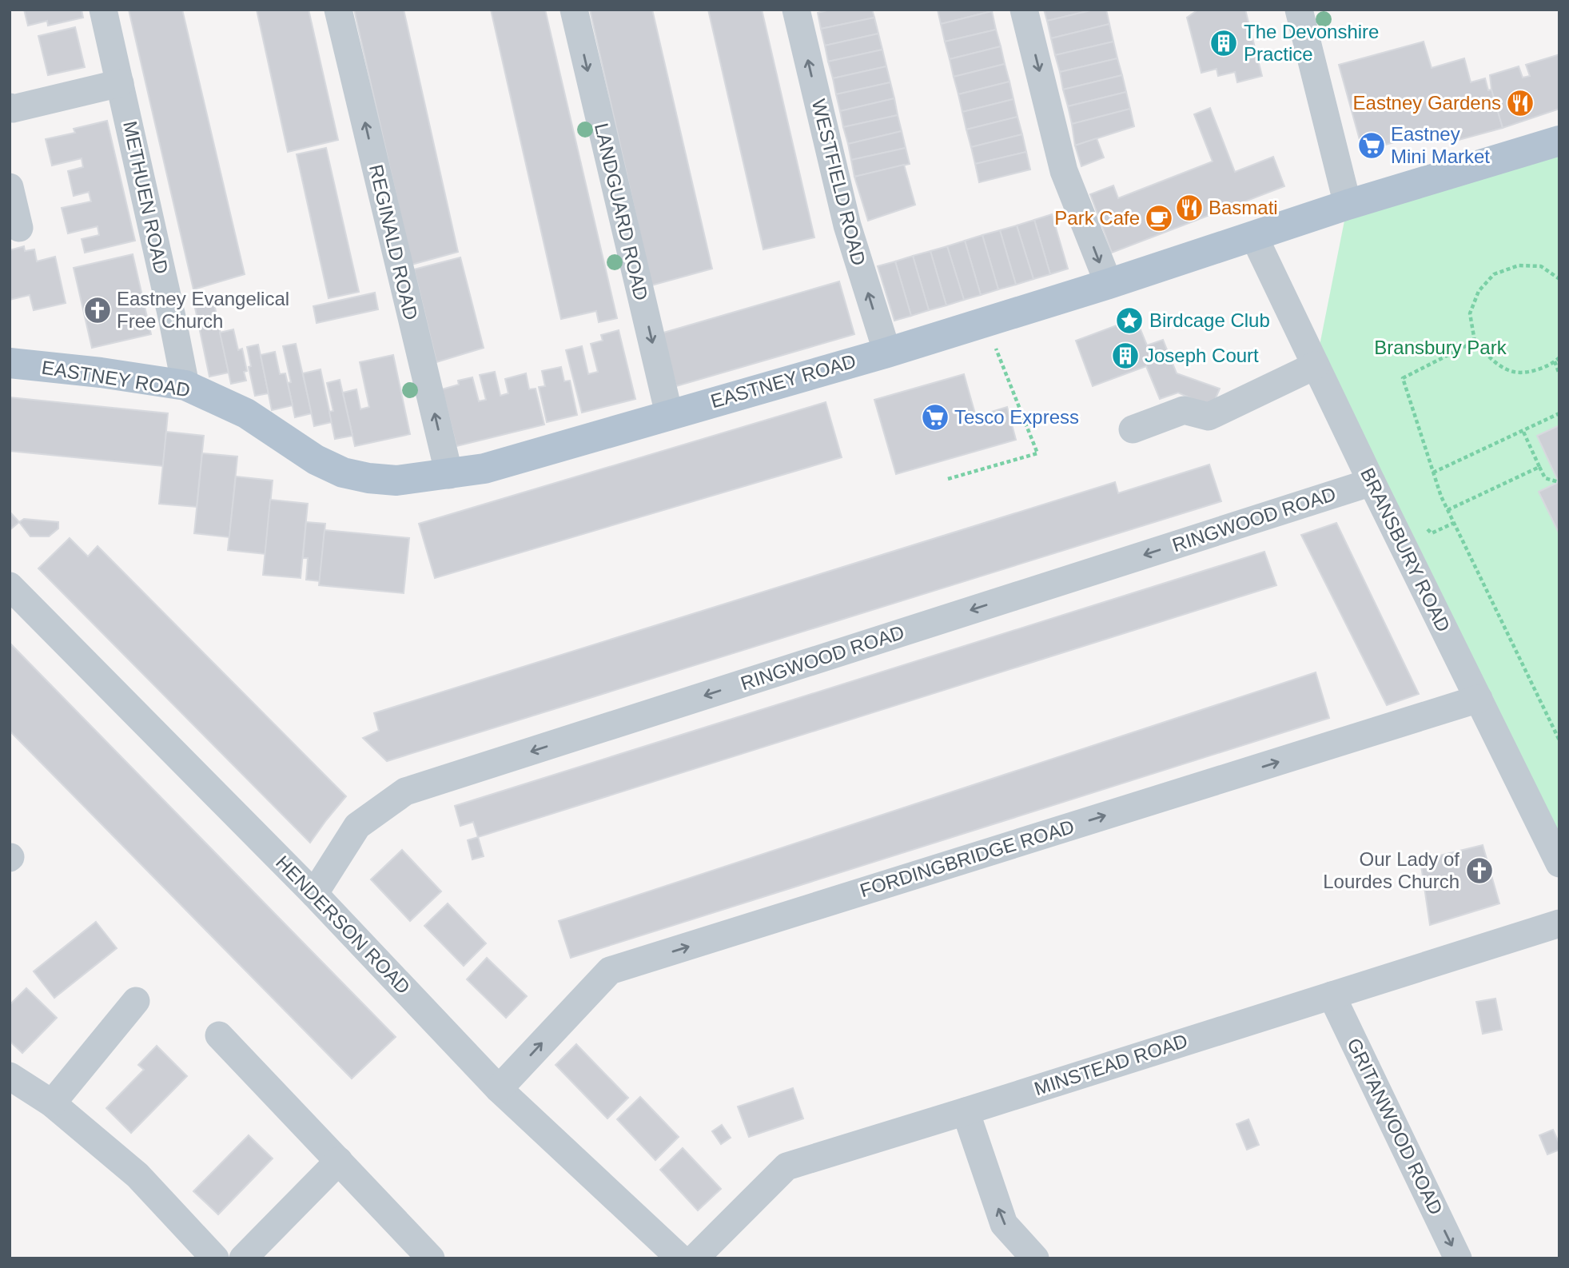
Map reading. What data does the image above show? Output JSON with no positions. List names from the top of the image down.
{
  "streets": {
    "main road": ["EASTNEY ROAD"],
    "street": [
      "WESTFIELD ROAD",
      "METHUEN ROAD",
      "LANDGUARD ROAD",
      "REGINALD ROAD",
      "RINGWOOD ROAD",
      "BRANSBURY ROAD",
      "FORDINGBRIDGE ROAD",
      "HENDERSON ROAD",
      "MINSTEAD ROAD",
      "GRITANWOOD ROAD"
    ]
  },
  "crossings": [
    ["WESTFIELD ROAD", "EASTNEY ROAD"],
    ["METHUEN ROAD", "EASTNEY ROAD"],
    ["LANDGUARD ROAD", "EASTNEY ROAD"],
    ["REGINALD ROAD", "EASTNEY ROAD"],
    ["EASTNEY ROAD", "BRANSBURY ROAD"],
    ["RINGWOOD ROAD", "BRANSBURY ROAD"],
    ["RINGWOOD ROAD", "HENDERSON ROAD"],
    ["BRANSBURY ROAD", "FORDINGBRIDGE ROAD"],
    ["FORDINGBRIDGE ROAD", "HENDERSON ROAD"],
    ["MINSTEAD ROAD", "GRITANWOOD ROAD"]
  ],
  "one_way": [
    "LANDGUARD ROAD",
    "REGINALD ROAD",
    "RINGWOOD ROAD",
    "FORDINGBRIDGE ROAD",
    "GRITANWOOD ROAD"
  ],
  "parks": ["Bransbury Park"],
  "places": {
    "building": ["The Devonshire Practice", "Joseph Court"],
    "restaurant": ["Eastney Gardens", "Basmati"],
    "supermarket": ["Eastney Mini Market", "Tesco Express"],
    "cafe": ["Park Cafe"],
    "church": ["Eastney Evangelical Free Church", "Our Lady of Lourdes Church"],
    "place": ["Birdcage Club"]
  }
}
